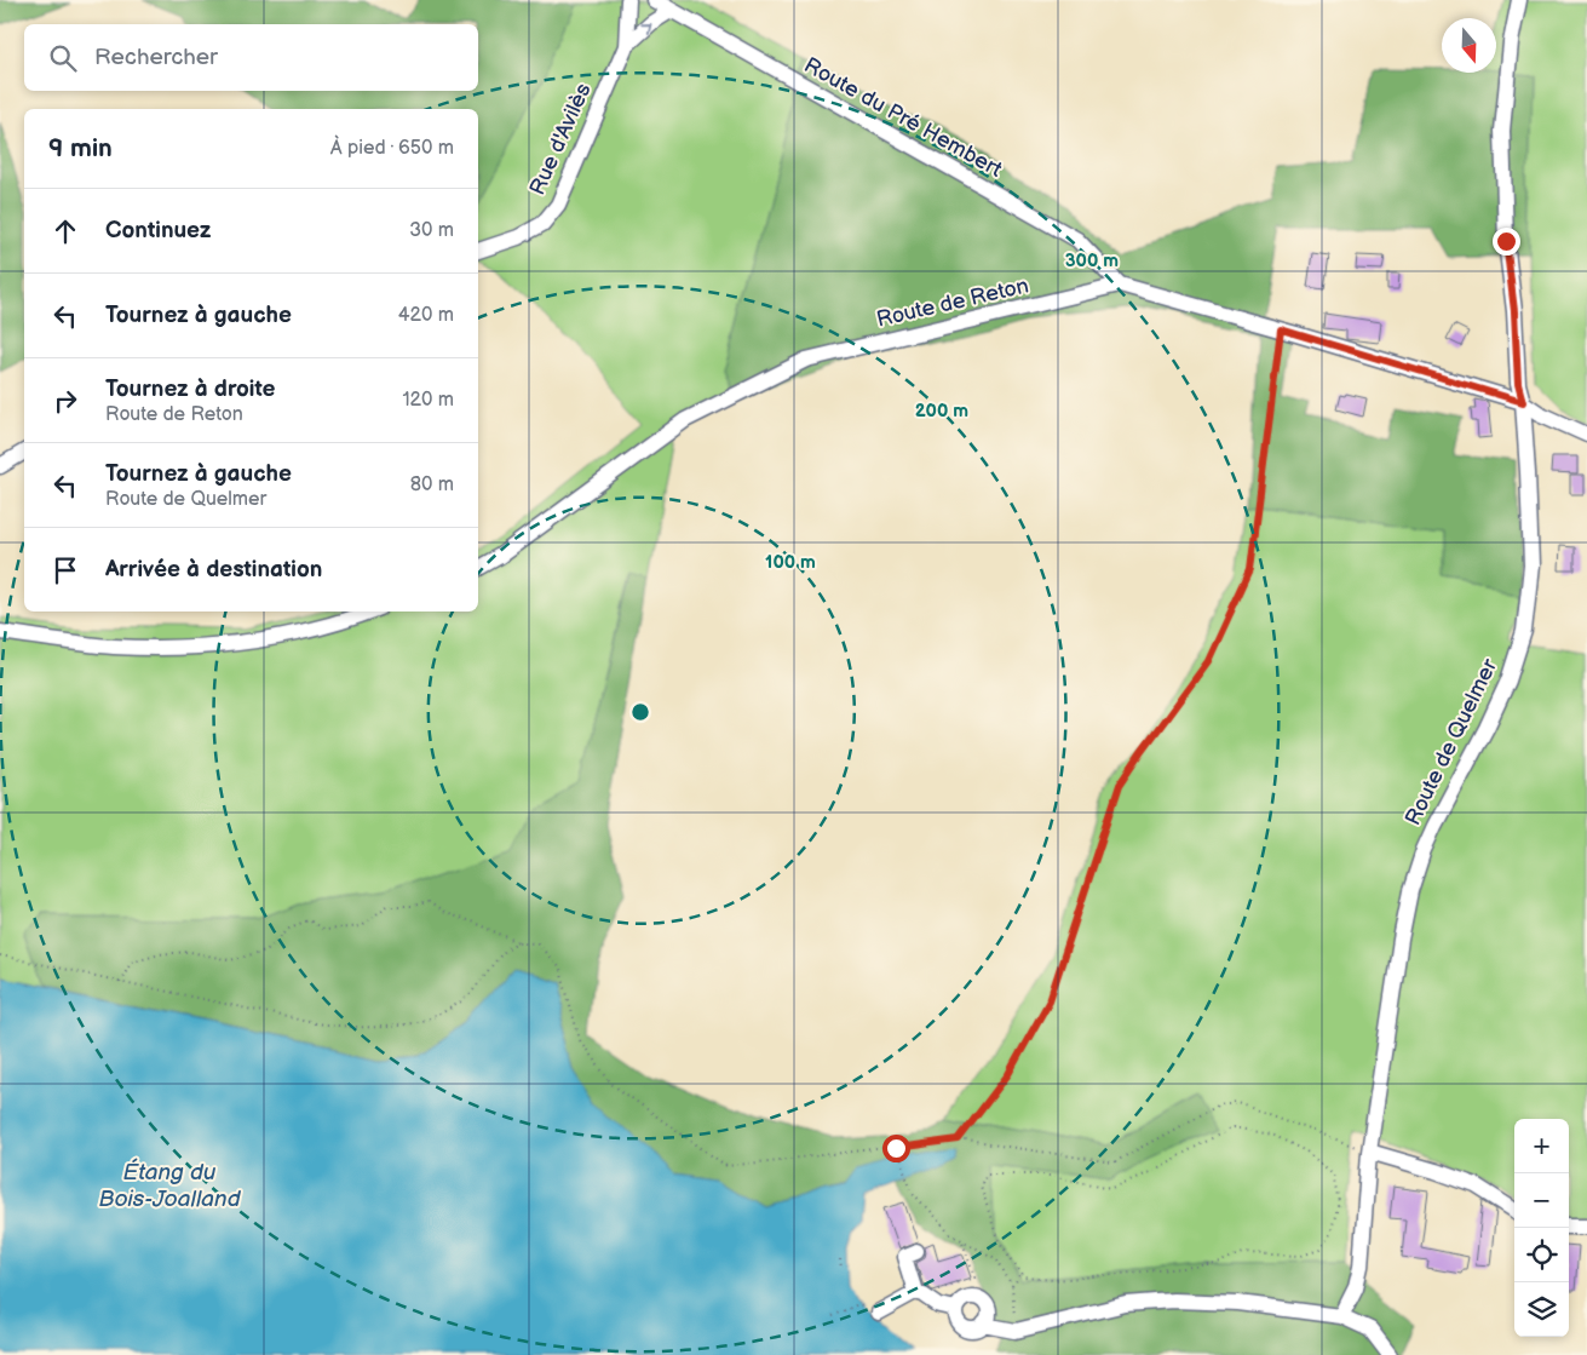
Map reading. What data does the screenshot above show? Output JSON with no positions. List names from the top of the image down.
{
  "streets": {
    "street": [
      "Route du Pré Hembert",
      "Rue d'Avilès",
      "Route de Reton",
      "Route de Quelmer"
    ]
  },
  "crossings": [
    ["Route du Pré Hembert", "Route de Reton"],
    ["Route de Reton", "Route de Quelmer"]
  ],
  "water": ["Étang du Bois-Joalland"],
  "north": "bottom",
  "page": {
    "search": "Rechercher",
    "heading": ["9 min", "À pied · 650 m"],
    "list": [
      ["Continuez", "30 m"],
      ["Tournez à gauche", "420 m"],
      ["Tournez à droite", "Route de Reton", "120 m"],
      ["Tournez à gauche", "Route de Quelmer", "80 m"],
      "Arrivée à destination"
    ],
    "map_buttons": ["+", "−"]
  },
  "rings": ["300 m", "200 m", "100 m"]
}
